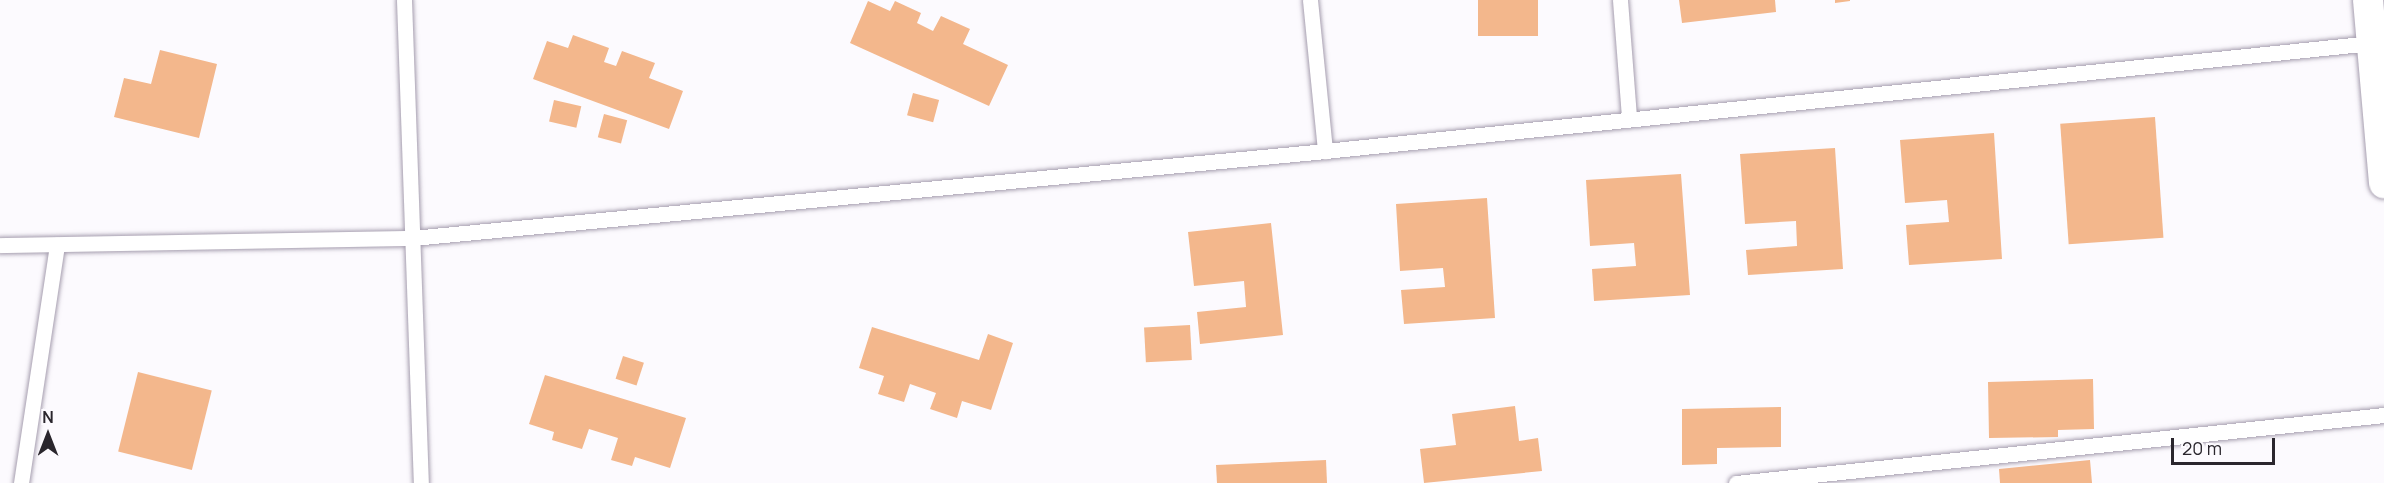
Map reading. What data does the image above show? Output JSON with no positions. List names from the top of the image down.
{
  "scale_bar": "20 m",
  "north": "top"
}
